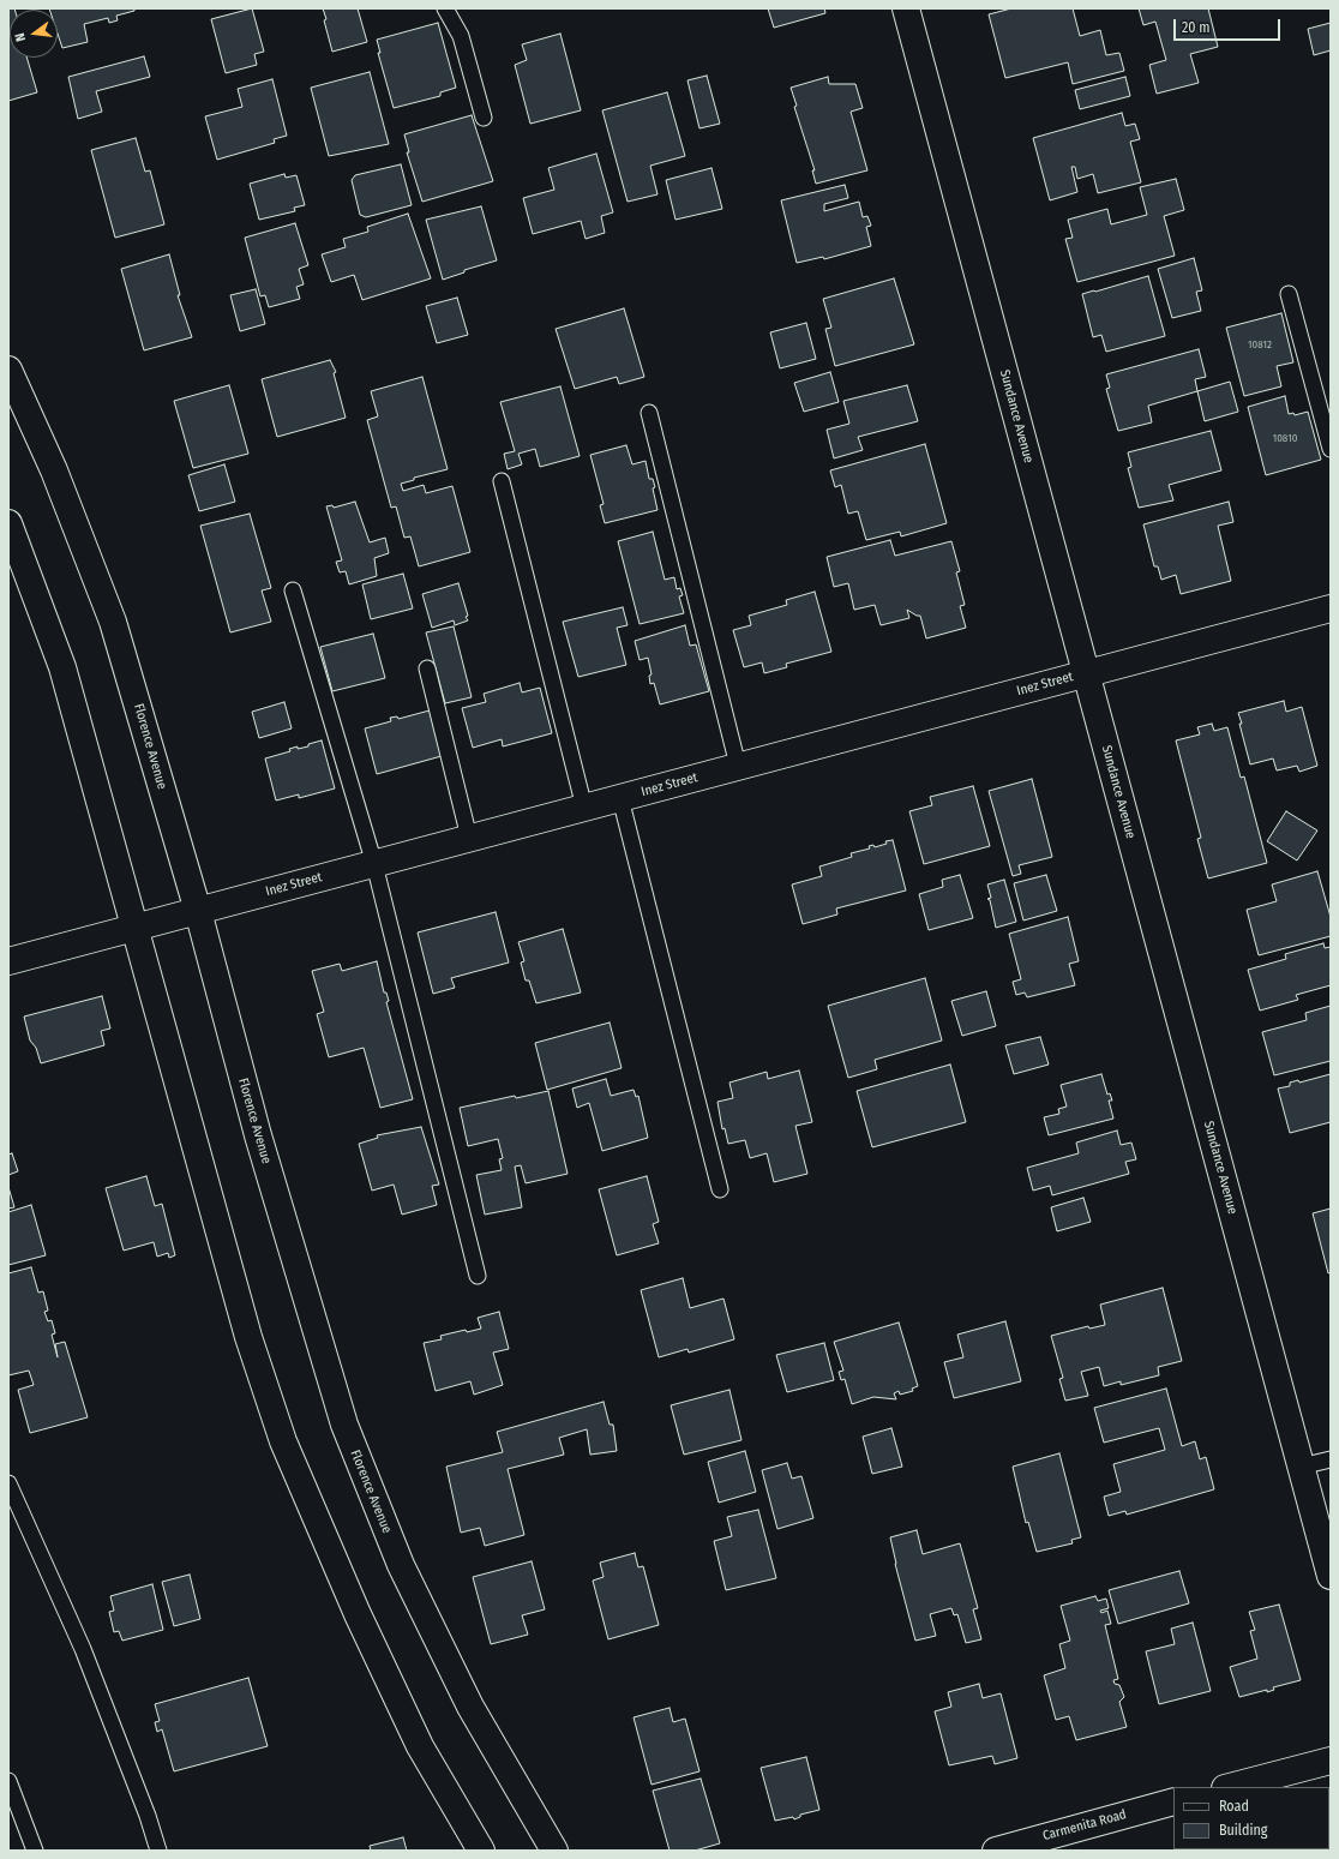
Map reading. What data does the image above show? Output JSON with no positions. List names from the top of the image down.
{
  "streets": {
    "main road": [
      "Sundance Avenue",
      "Inez Street",
      "Florence Avenue",
      "Carmenita Road"
    ]
  },
  "crossings": [
    ["Sundance Avenue", "Inez Street"],
    ["Inez Street", "Florence Avenue"]
  ],
  "house_numbers": ["10812", "10810"],
  "legend": ["Road", "Building"],
  "scale_bar": "20 m",
  "north": "left"
}
